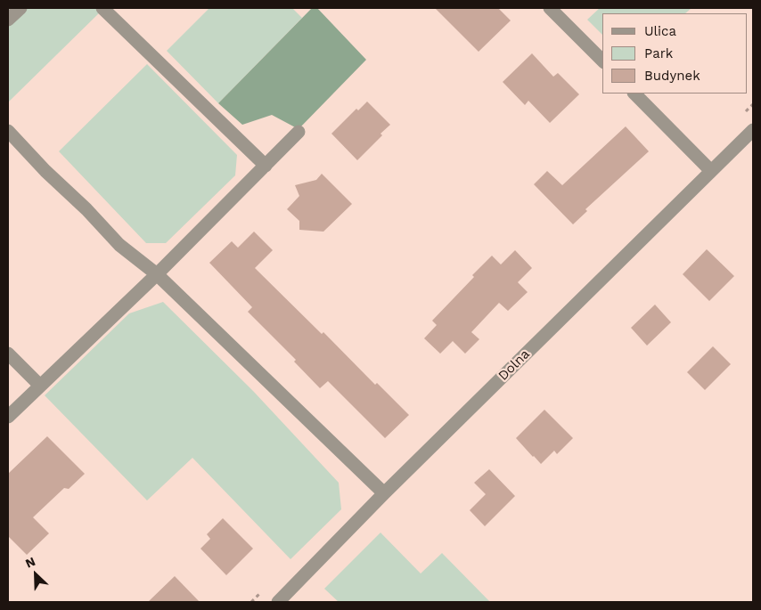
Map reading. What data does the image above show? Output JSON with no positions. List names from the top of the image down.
{
  "streets": {
    "street": ["Dolna"]
  },
  "legend": ["Ulica", "Park", "Budynek"],
  "north": "top left"
}
